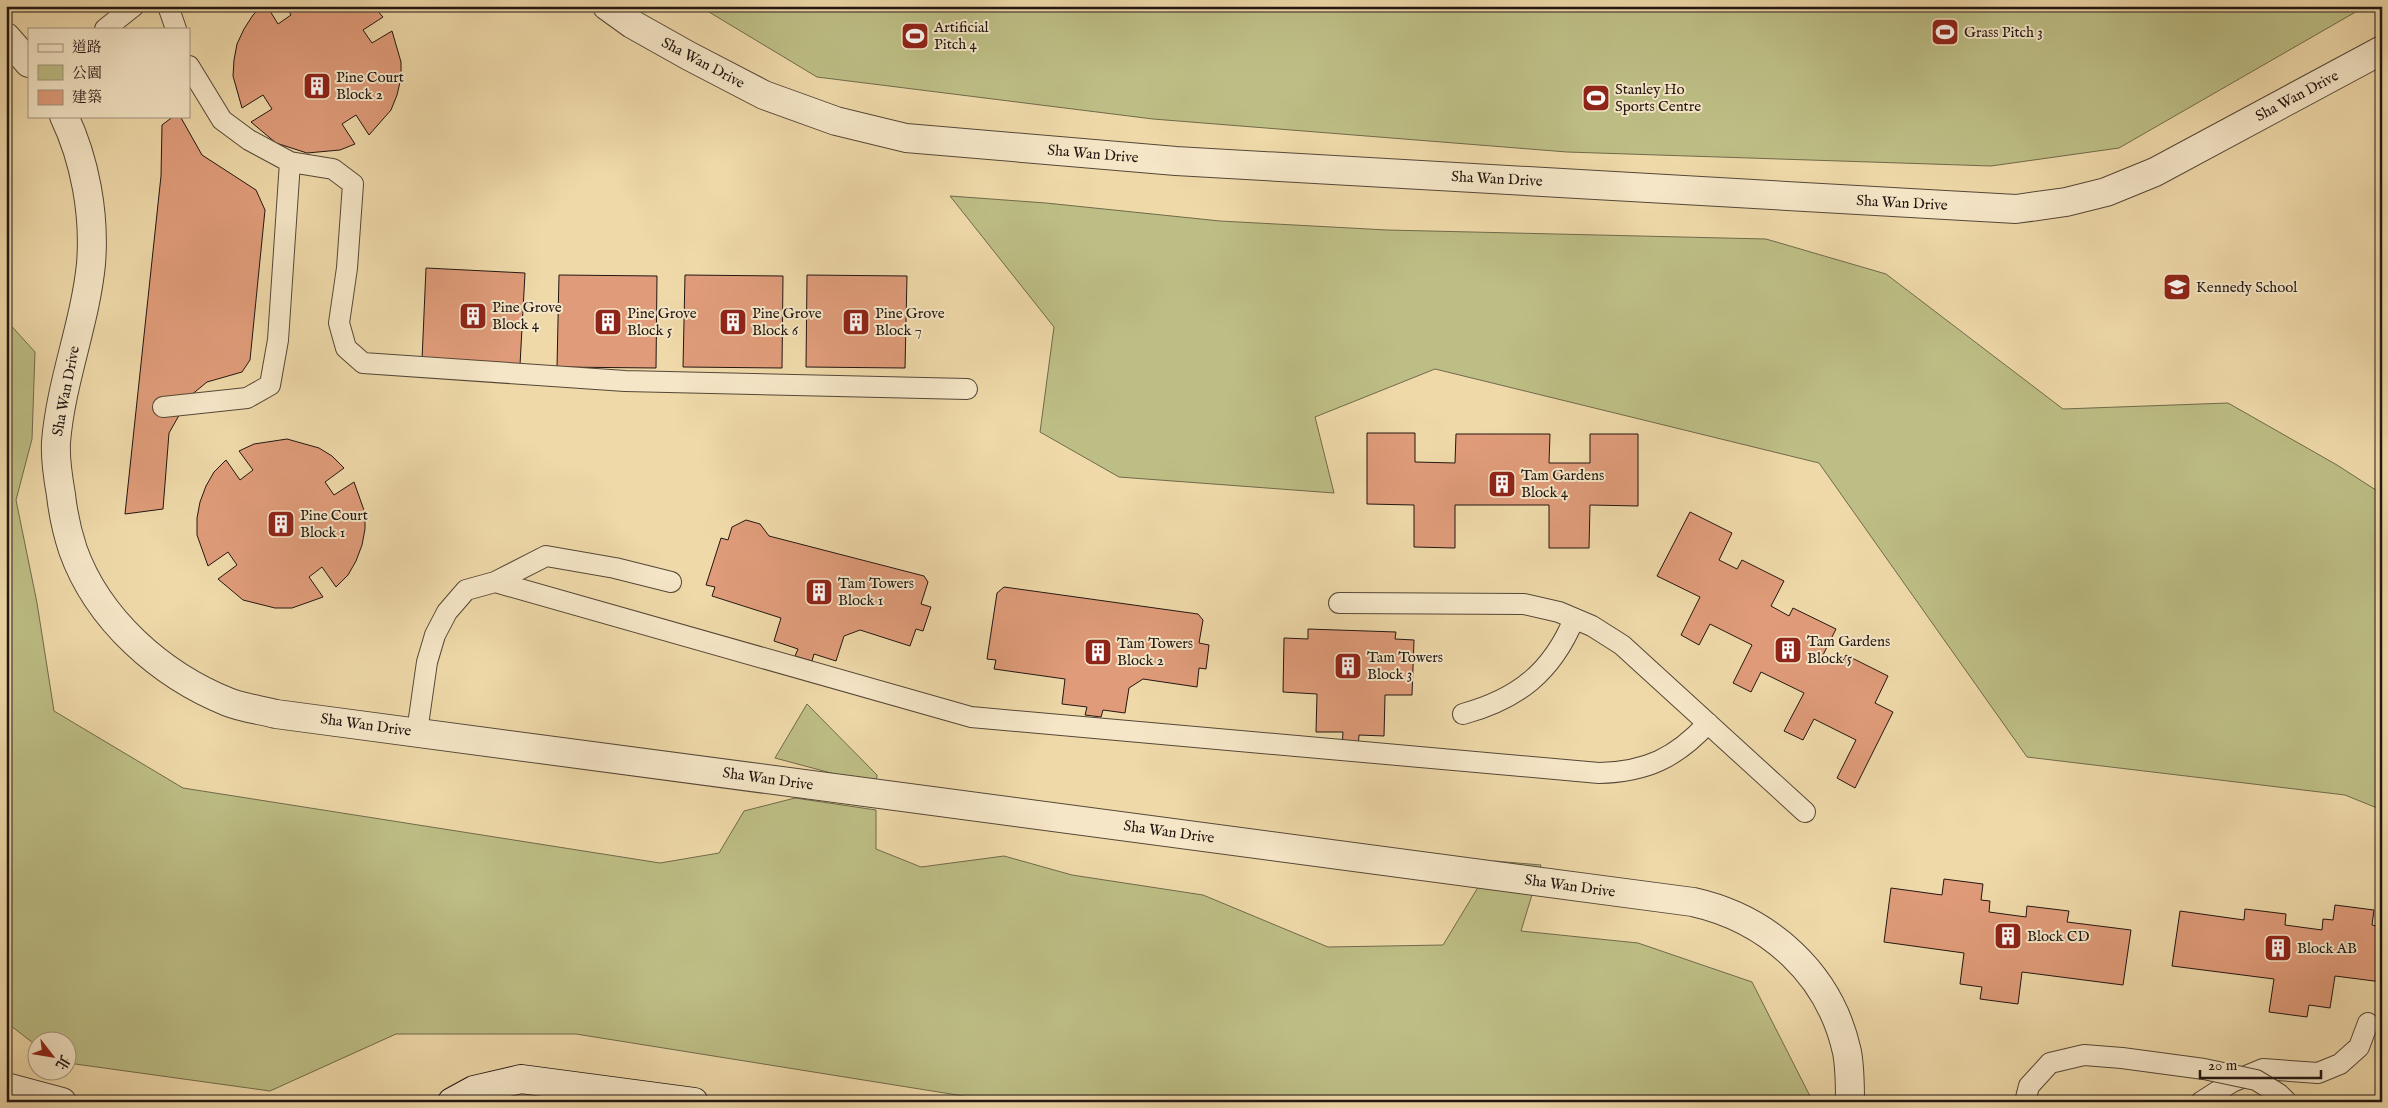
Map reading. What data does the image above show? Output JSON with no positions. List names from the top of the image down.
{
  "streets": {
    "street": ["Sha Wan Drive"]
  },
  "places": {
    "sports": ["Grass Pitch 3", "Artificial Pitch 4", "Stanley Ho Sports Centre"],
    "building": [
      "Pine Court Block 2",
      "Pine Grove Block 4",
      "Pine Grove Block 5",
      "Pine Grove Block 6",
      "Pine Grove Block 7",
      "Tam Gardens Block 4",
      "Pine Court Block 1",
      "Tam Towers Block 1",
      "Tam Gardens Block 5",
      "Tam Towers Block 2",
      "Tam Towers Block 3",
      "Block CD",
      "Block AB"
    ],
    "school or university": ["Kennedy School"]
  },
  "legend": ["道路", "公園", "建築"],
  "scale_bar": "20 m",
  "north": "bottom right"
}
